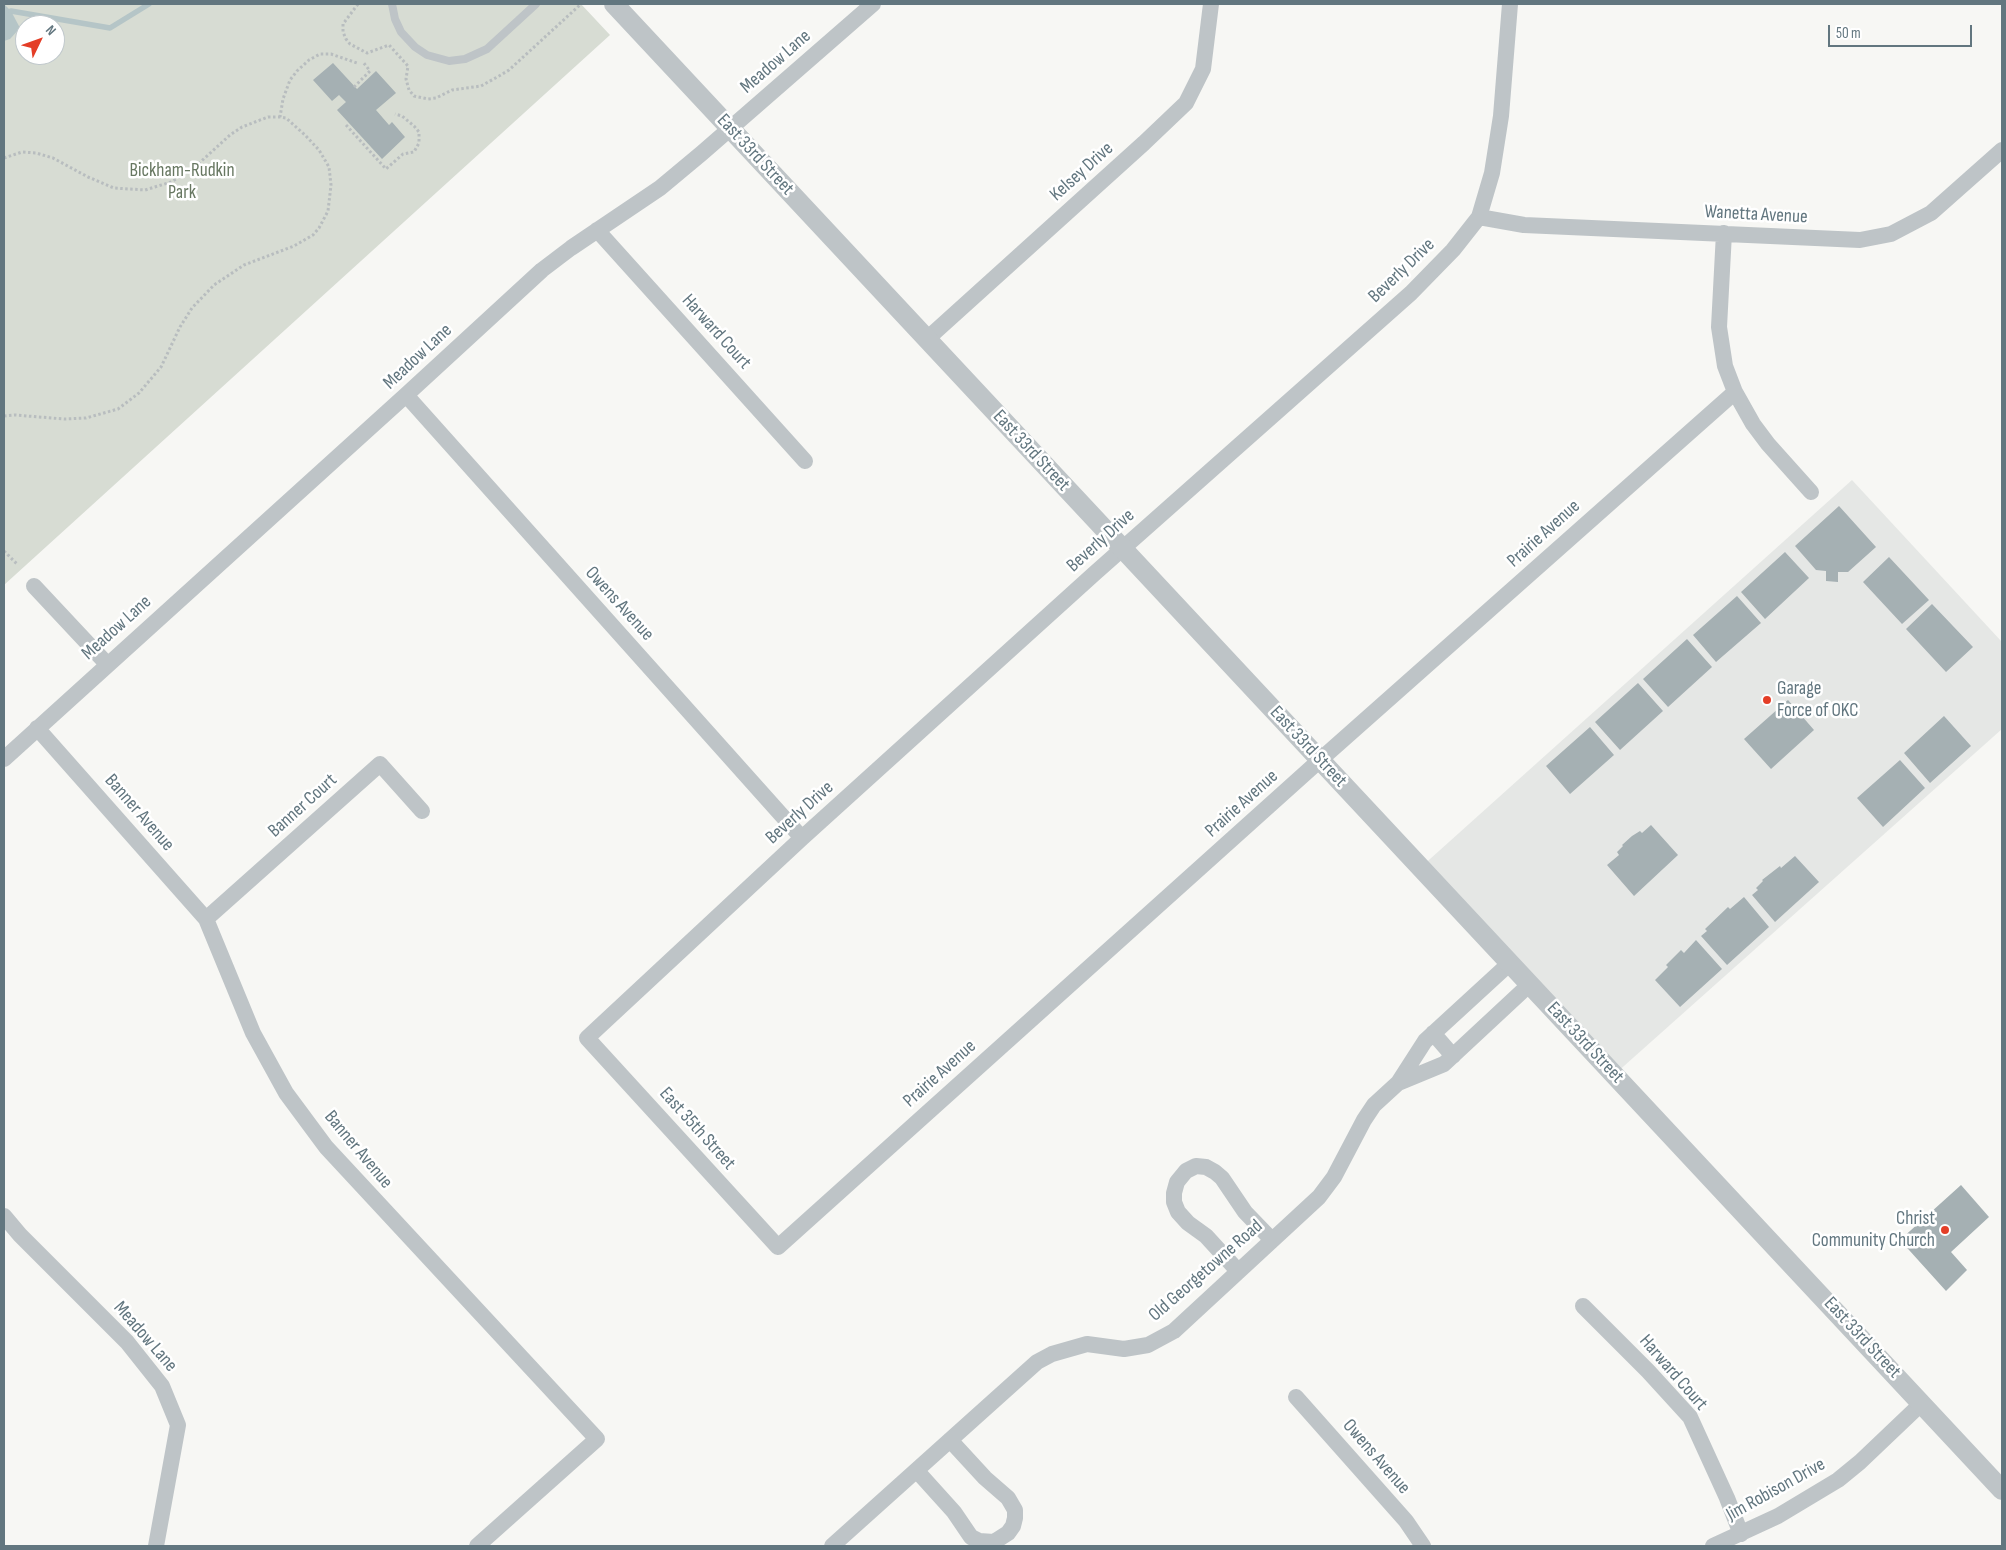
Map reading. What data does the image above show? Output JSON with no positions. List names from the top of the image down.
{
  "streets": {
    "street": [
      "Meadow Lane",
      "East 33rd Street",
      "Kelsey Drive",
      "Wanetta Avenue",
      "Beverly Drive",
      "Harward Court",
      "Prairie Avenue",
      "Owens Avenue",
      "Banner Court",
      "Banner Avenue",
      "East 35th Street",
      "Old Georgetowne Road",
      "Jim Robison Drive"
    ]
  },
  "crossings": [
    ["Meadow Lane", "East 33rd Street"],
    ["Meadow Lane", "Harward Court"],
    ["Meadow Lane", "Owens Avenue"],
    ["Meadow Lane", "Banner Avenue"],
    ["East 33rd Street", "Kelsey Drive"],
    ["East 33rd Street", "Beverly Drive"],
    ["East 33rd Street", "Prairie Avenue"],
    ["East 33rd Street", "Old Georgetowne Road"],
    ["East 33rd Street", "Jim Robison Drive"],
    ["Wanetta Avenue", "Beverly Drive"],
    ["Beverly Drive", "Owens Avenue"],
    ["Beverly Drive", "East 35th Street"],
    ["Harward Court", "Jim Robison Drive"],
    ["Prairie Avenue", "East 35th Street"],
    ["Banner Court", "Banner Avenue"]
  ],
  "parks": ["Bickham-Rudkin Park"],
  "places": ["Garage Force of OKC", "Christ Community Church"],
  "scale_bar": "50 m",
  "north": "top right"
}
